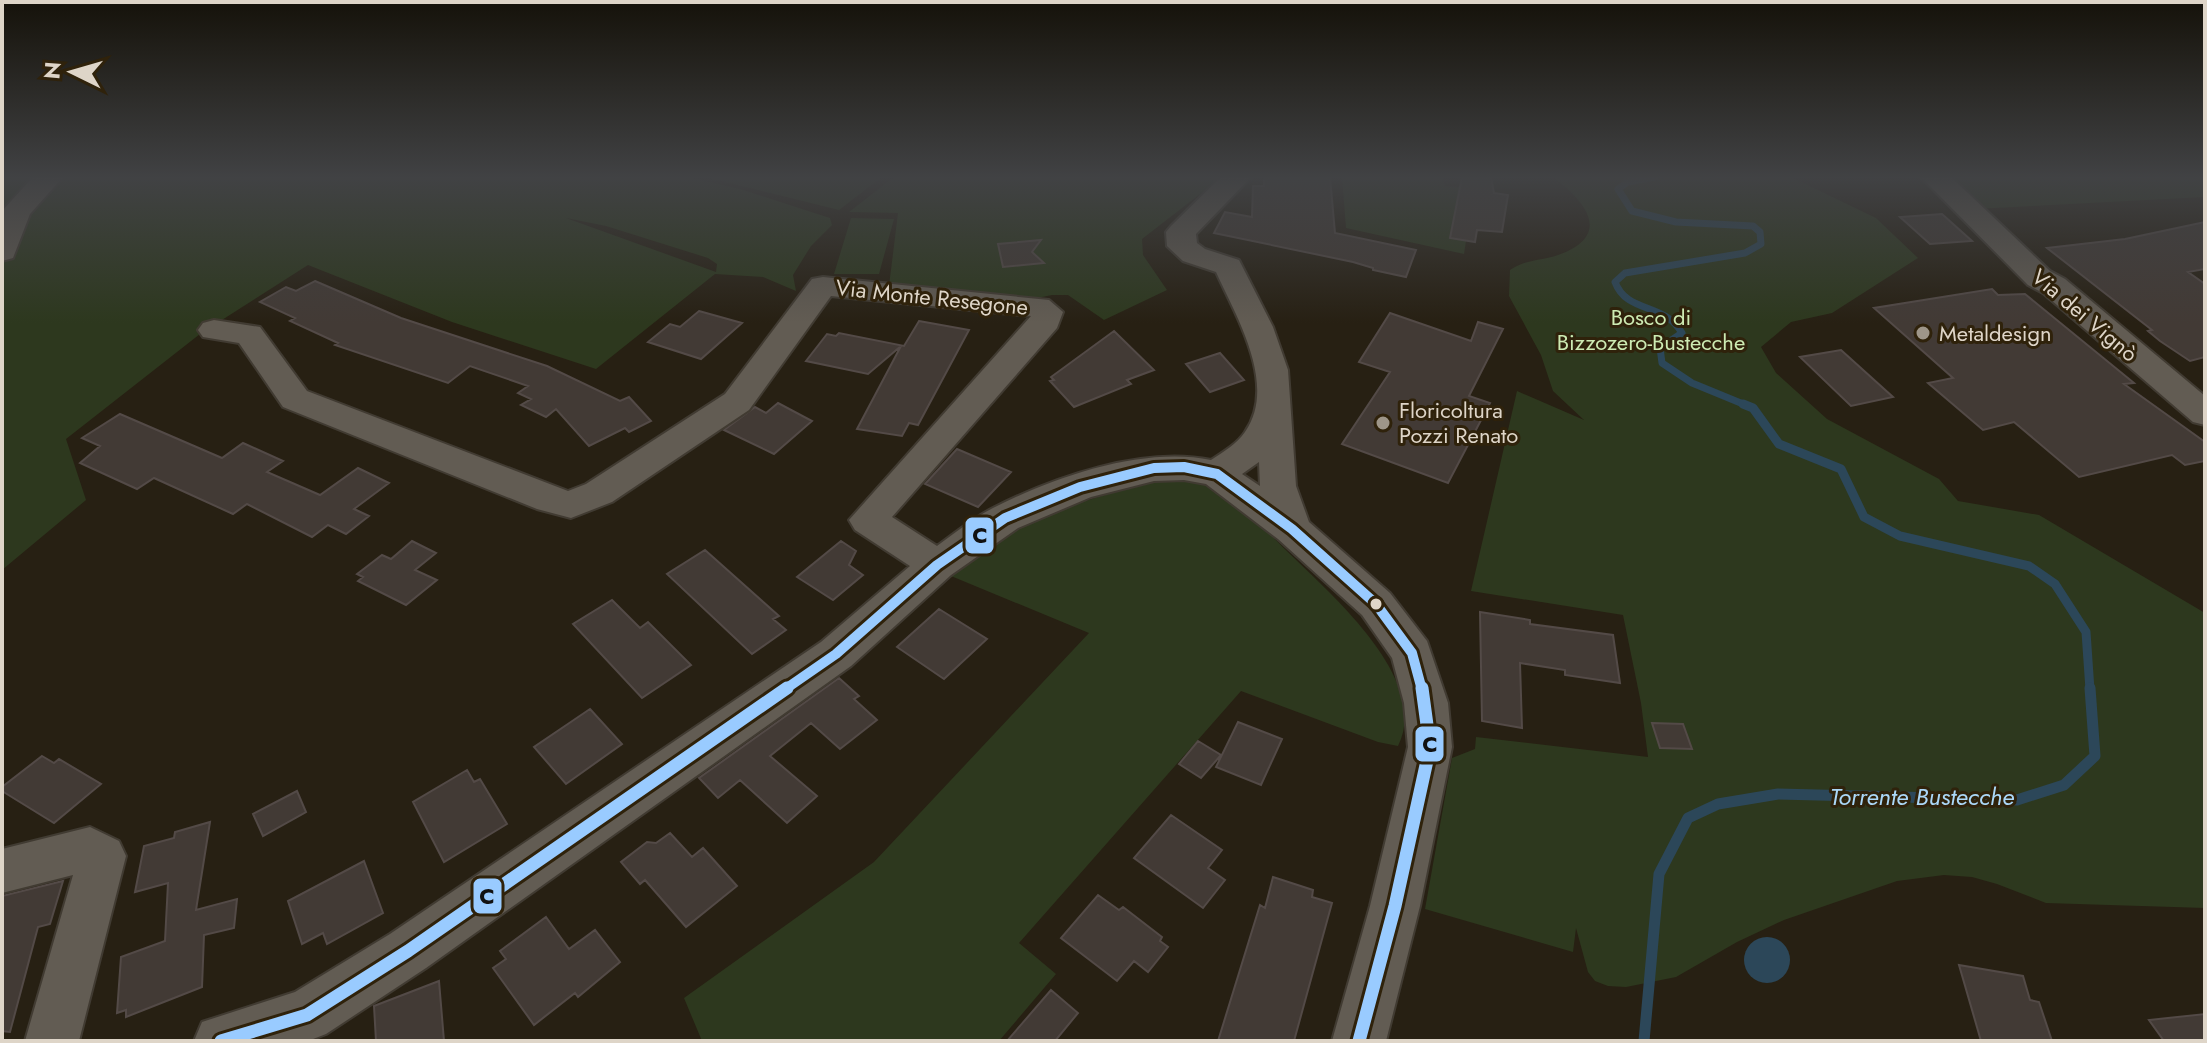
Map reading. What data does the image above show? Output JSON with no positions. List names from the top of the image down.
{
  "streets": {
    "street": ["Via Monte Resegone", "Via dei Vignò"]
  },
  "water": ["Torrente Bustecche"],
  "parks": ["Bosco di Bizzozero-Bustecche"],
  "places": ["Metaldesign", "Floricoltura Pozzi Renato"],
  "lines": ["transit line C"],
  "north": "left"
}
